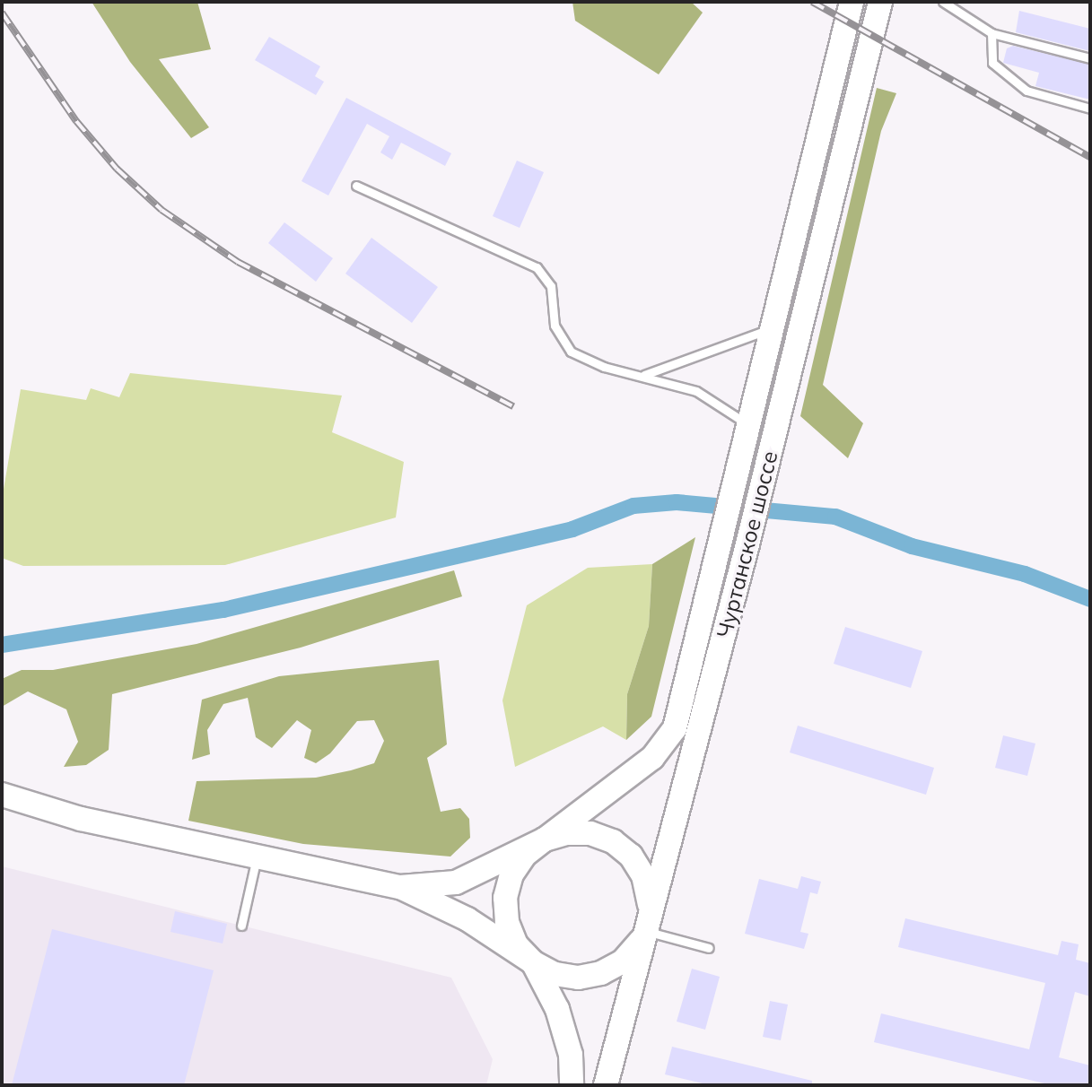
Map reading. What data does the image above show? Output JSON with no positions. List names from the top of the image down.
{
  "streets": {
    "street": ["Чуртанское шоссе"]
  }
}
